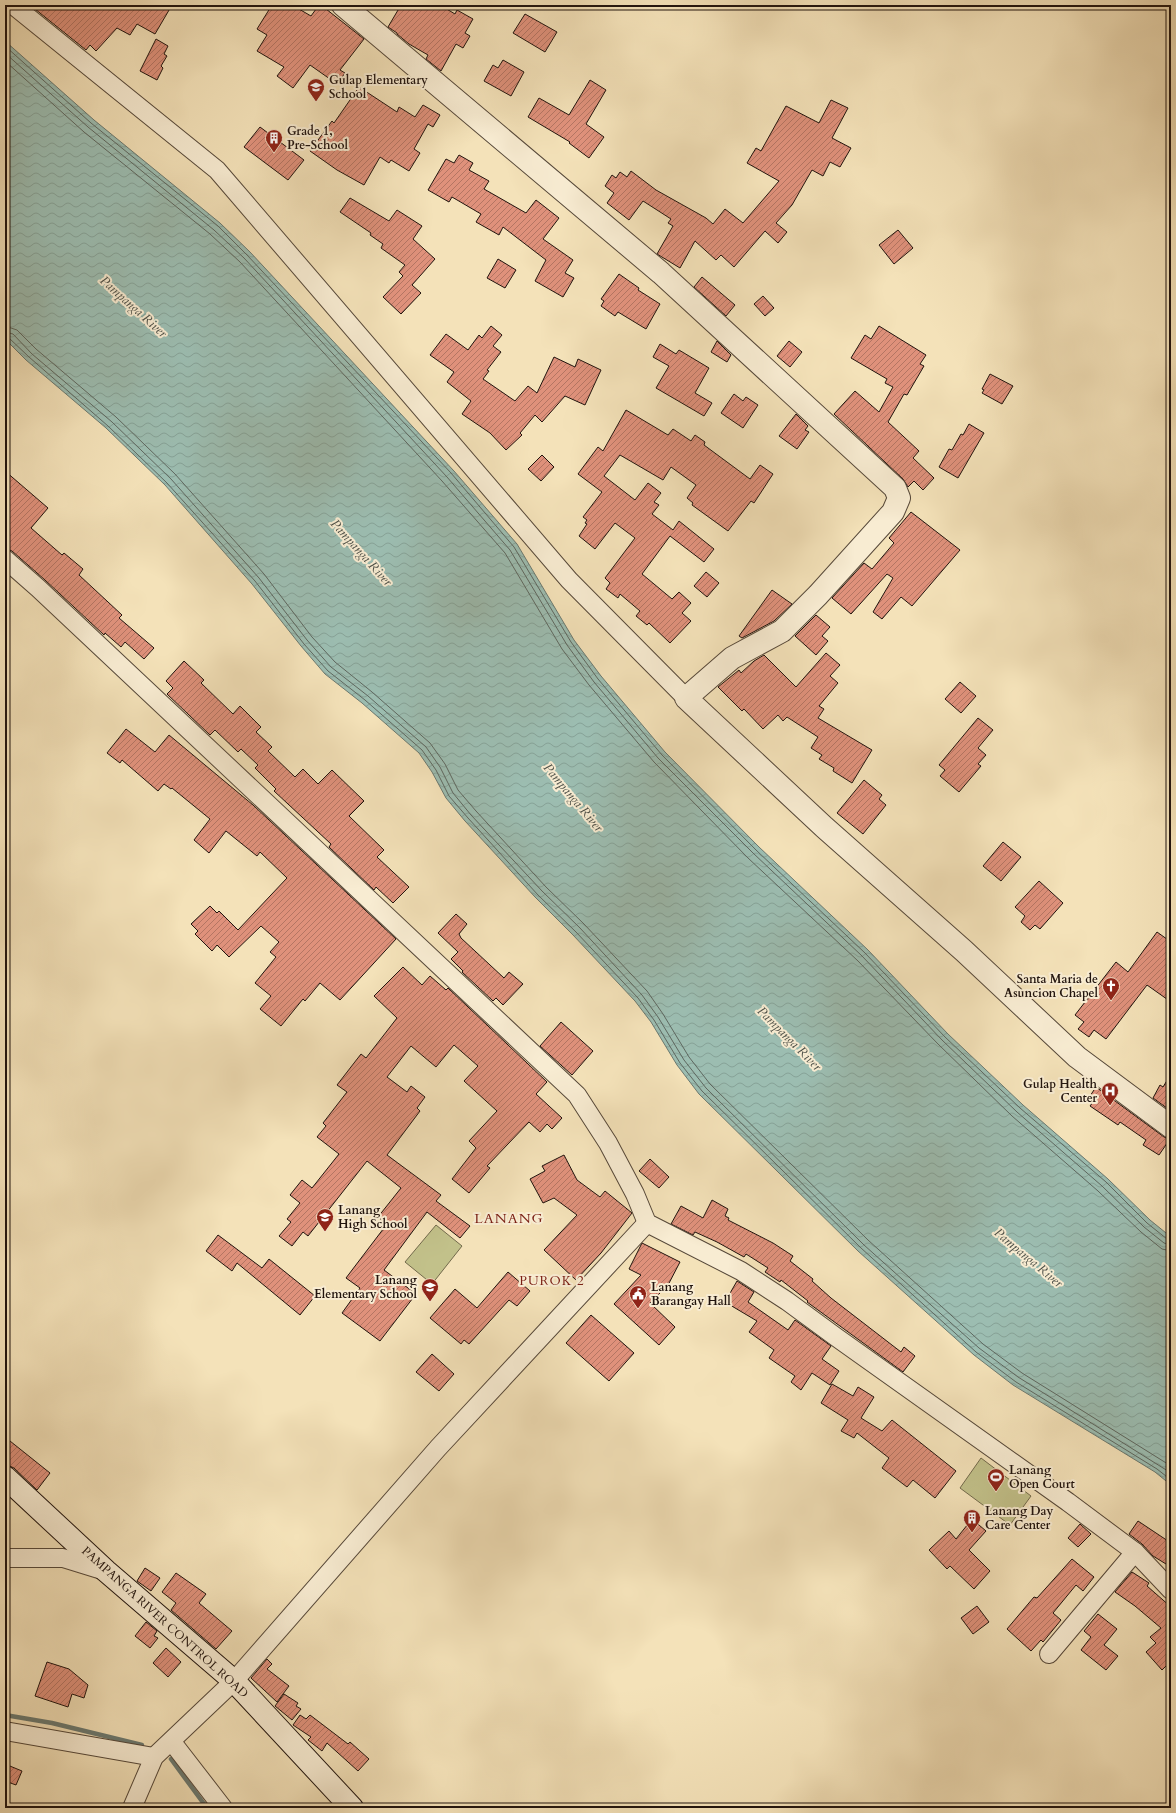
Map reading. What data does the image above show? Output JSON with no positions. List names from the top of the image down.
{
  "streets": {
    "street": ["PAMPANGA RIVER CONTROL ROAD"]
  },
  "districts": ["LANANG", "PUROK 2"],
  "water": ["Pampanga River"],
  "places": {
    "school or university": ["Gulap Elementary School", "Lanang High School", "Lanang Elementary School"],
    "building": ["Grade 1, Pre-School", "Lanang Day Care Center"],
    "church": ["Santa Maria de Asuncion Chapel"],
    "hospital": ["Gulap Health Center"],
    "public building": ["Lanang Barangay Hall"],
    "sports": ["Lanang Open Court"]
  }
}
